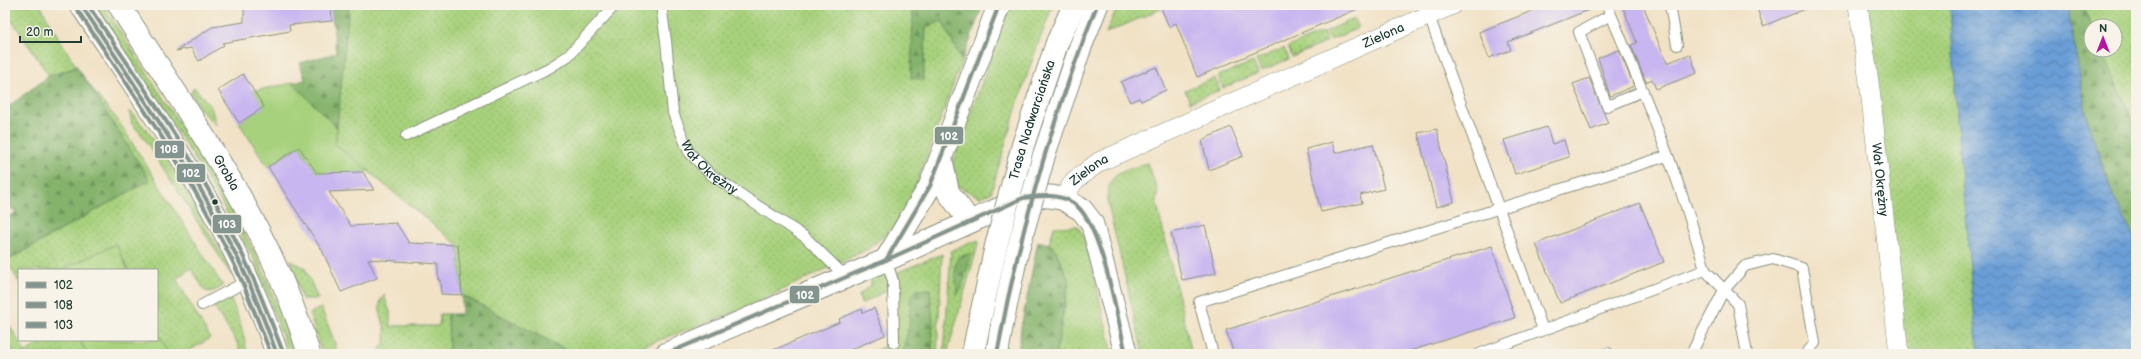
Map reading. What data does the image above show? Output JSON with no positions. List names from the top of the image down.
{
  "streets": {
    "main road": ["Zielona", "Trasa Nadwarciańska", "Grobla"],
    "street": ["Wał Okrężny"]
  },
  "crossings": [
    ["Zielona", "Wał Okrężny"]
  ],
  "lines": ["transit line 102", "transit line 103", "transit line 108"],
  "legend": ["102", "108", "103"],
  "scale_bar": "20 m",
  "north": "top"
}
